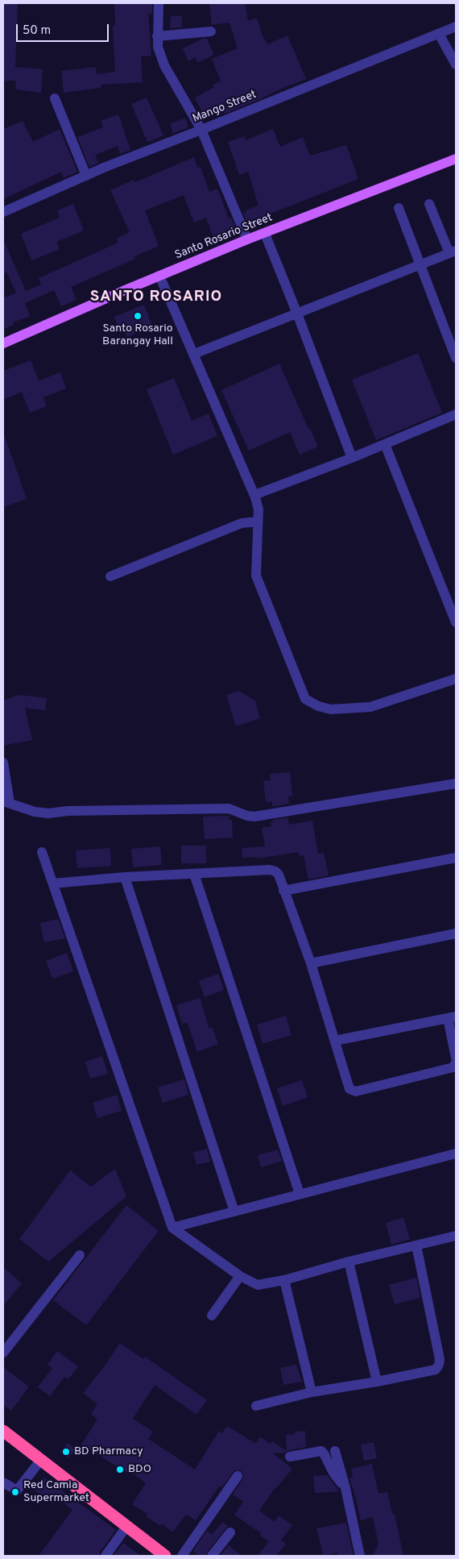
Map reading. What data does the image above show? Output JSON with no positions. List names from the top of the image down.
{
  "streets": {
    "main road": ["Santo Rosario Street"],
    "street": ["Mango Street"]
  },
  "districts": ["SANTO ROSARIO"],
  "places": [
    "Santo Rosario Barangay Hall",
    "BD Pharmacy",
    "BDO",
    "Red Camia Supermarket"
  ],
  "scale_bar": "50 m"
}
